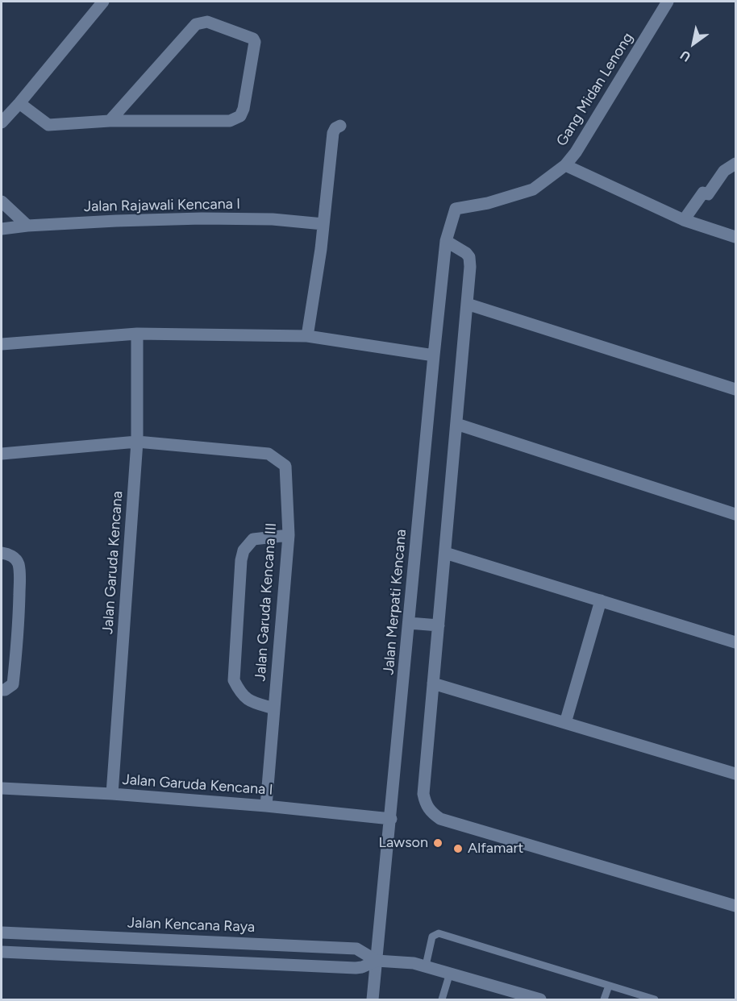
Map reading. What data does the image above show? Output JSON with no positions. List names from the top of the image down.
{
  "streets": {
    "street": [
      "Gang Midan Lenong",
      "Jalan Rajawali Kencana I",
      "Jalan Garuda Kencana",
      "Jalan Garuda Kencana III",
      "Jalan Merpati Kencana",
      "Jalan Garuda Kencana I",
      "Jalan Kencana Raya"
    ]
  },
  "crossings": [
    ["Gang Midan Lenong", "Jalan Merpati Kencana"],
    ["Jalan Garuda Kencana", "Jalan Garuda Kencana III"],
    ["Jalan Garuda Kencana", "Jalan Garuda Kencana I"],
    ["Jalan Garuda Kencana III", "Jalan Garuda Kencana I"],
    ["Jalan Merpati Kencana", "Jalan Garuda Kencana I"],
    ["Jalan Merpati Kencana", "Jalan Kencana Raya"]
  ],
  "places": ["Lawson", "Alfamart"],
  "north": "bottom left"
}
